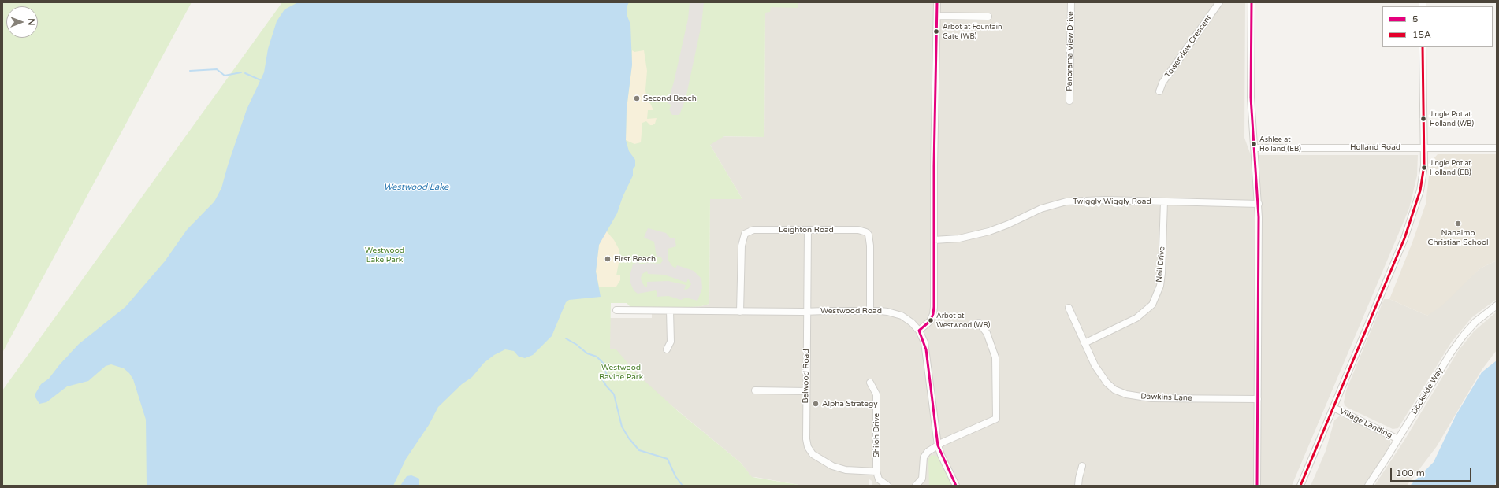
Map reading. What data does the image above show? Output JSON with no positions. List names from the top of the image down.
{
  "streets": {
    "street": [
      "Towerview Crescent",
      "Panorama View Drive",
      "Holland Road",
      "Twiggly Wiggly Road",
      "Leighton Road",
      "Neil Drive",
      "Westwood Road",
      "Belwood Road",
      "Dockside Way",
      "Dawkins Lane",
      "Village Landing",
      "Shiloh Drive"
    ]
  },
  "crossings": [
    ["Twiggly Wiggly Road", "Neil Drive"],
    ["Leighton Road", "Westwood Road"],
    ["Leighton Road", "Belwood Road"],
    ["Neil Drive", "Dawkins Lane"],
    ["Westwood Road", "Belwood Road"],
    ["Belwood Road", "Shiloh Drive"],
    ["Dockside Way", "Village Landing"]
  ],
  "water": ["Westwood Lake"],
  "parks": ["Westwood Lake Park", "Westwood Ravine Park"],
  "places": [
    "Arbot at Fountain Gate (WB)",
    "Second Beach",
    "Jingle Pot at Holland (WB)",
    "Ashlee at Holland (EB)",
    "Jingle Pot at Holland (EB)",
    "Nanaimo Christian School",
    "First Beach",
    "Arbot at Westwood (WB)",
    "Alpha Strategy"
  ],
  "lines": ["transit line 5", "transit line 15A"],
  "legend": ["5", "15A"],
  "scale_bar": "100 m",
  "north": "right"
}
